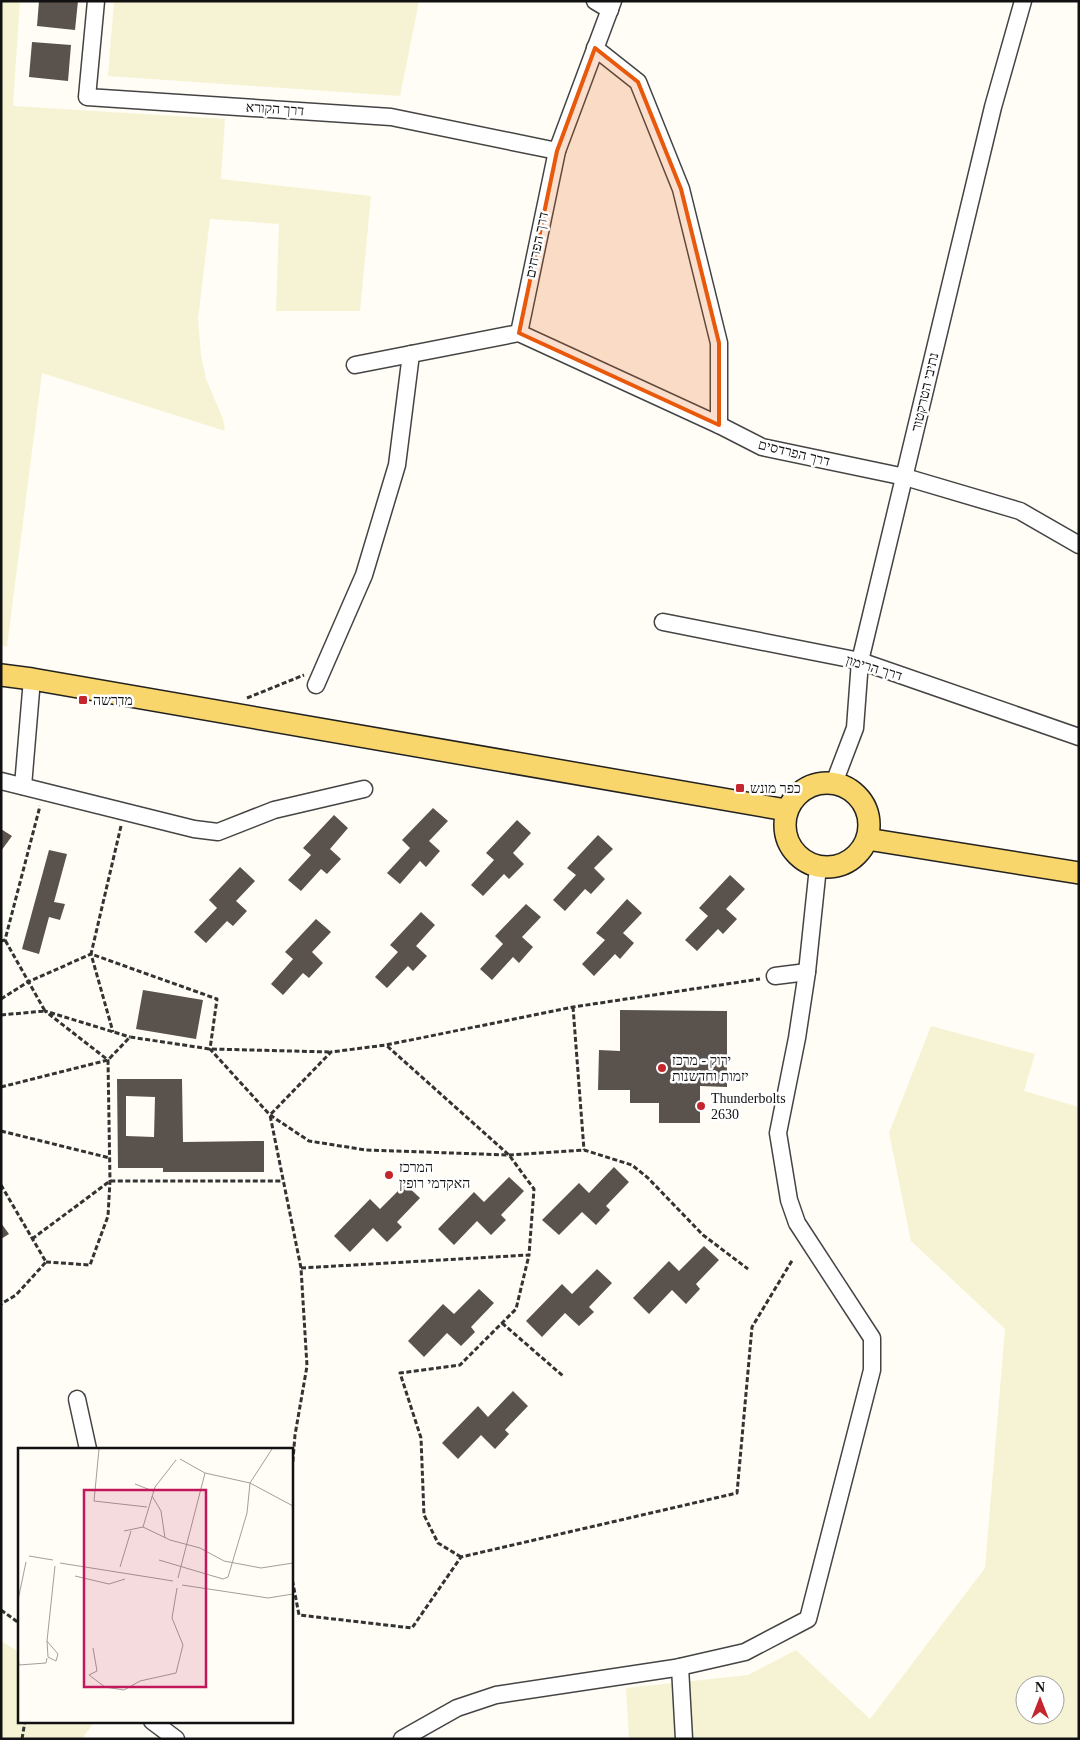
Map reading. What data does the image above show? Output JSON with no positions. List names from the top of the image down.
{
  "streets": {
    "street": [
      "דרך הקורא",
      "דרך הפרחים",
      "נתיבי הטרקטור",
      "דרך הפרדסים",
      "דרך הרימון"
    ]
  },
  "crossings": [
    ["דרך הקורא", "דרך הפרחים"],
    ["דרך הפרחים", "דרך הפרדסים"],
    ["נתיבי הטרקטור", "דרך הפרדסים"],
    ["נתיבי הטרקטור", "דרך הרימון"]
  ],
  "places": {
    "transit": ["מדרשה", "כפר מונש"],
    "other": ["ירוק - מרכז יזמות וחדשנות", "Thunderbolts 2630", "המרכז האקדמי רופין"]
  },
  "north": "top"
}
